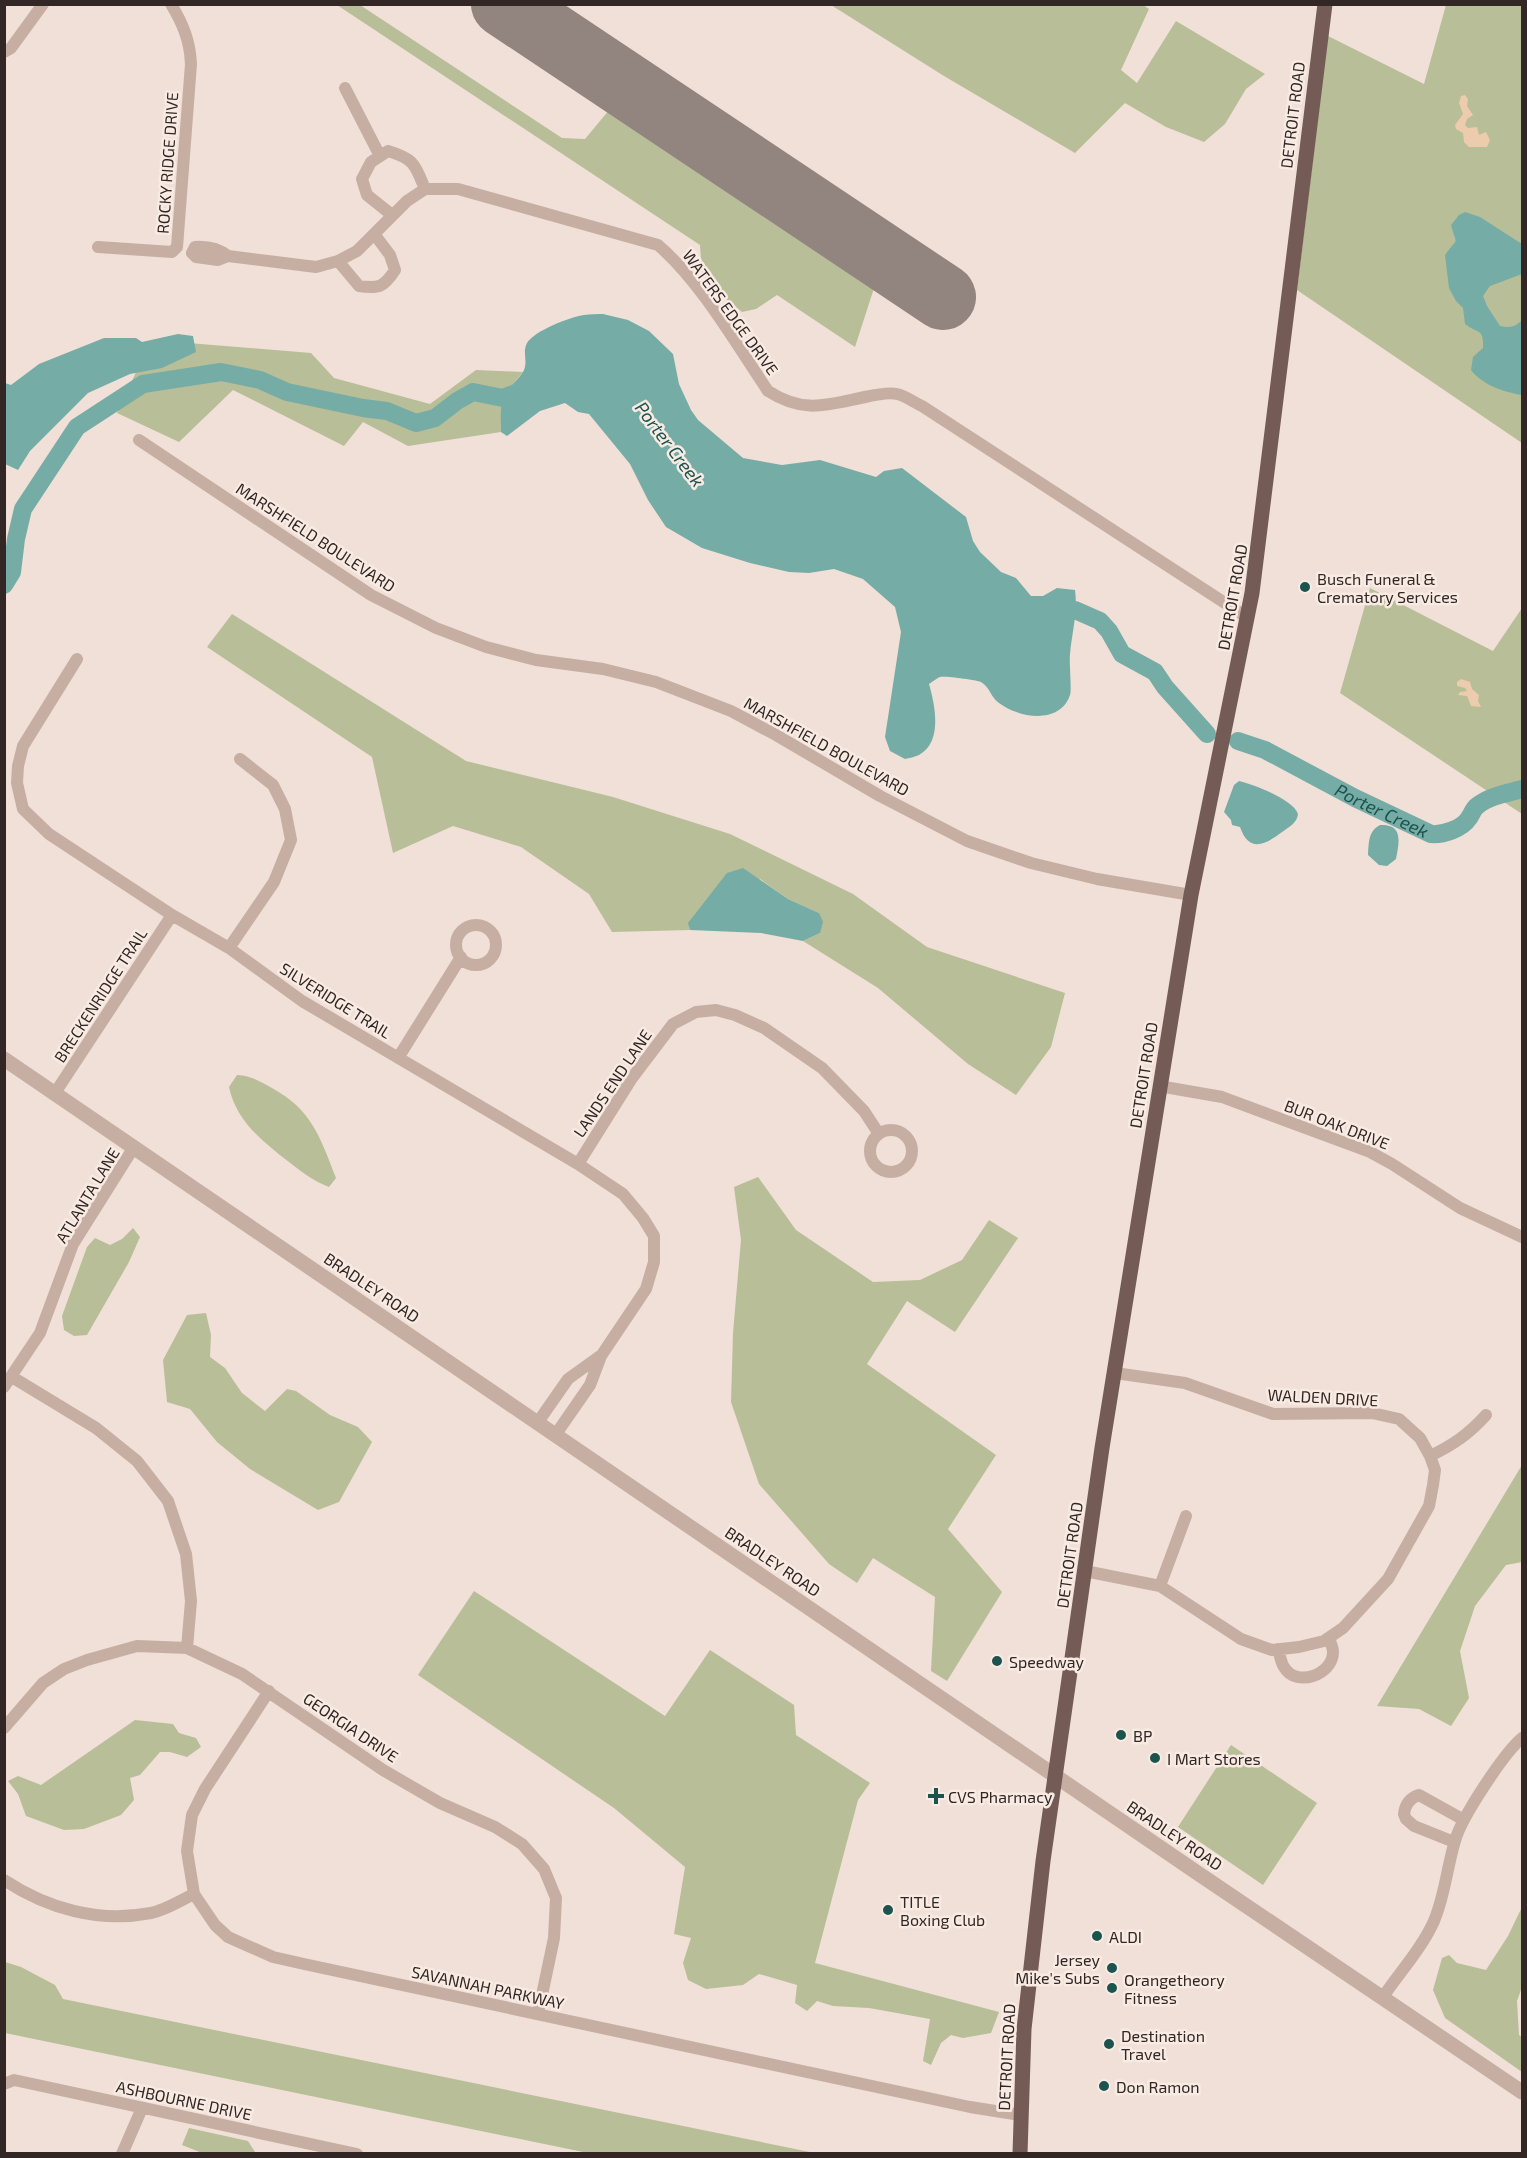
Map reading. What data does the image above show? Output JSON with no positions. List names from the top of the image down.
{
  "streets": {
    "main road": ["DETROIT ROAD"],
    "street": [
      "ROCKY RIDGE DRIVE",
      "WATERS EDGE DRIVE",
      "MARSHFIELD BOULEVARD",
      "BRECKENRIDGE TRAIL",
      "SILVERIDGE TRAIL",
      "LANDS END LANE",
      "BUR OAK DRIVE",
      "ATLANTA LANE",
      "BRADLEY ROAD",
      "WALDEN DRIVE",
      "GEORGIA DRIVE",
      "SAVANNAH PARKWAY",
      "ASHBOURNE DRIVE"
    ]
  },
  "crossings": [
    ["DETROIT ROAD", "WATERS EDGE DRIVE"],
    ["DETROIT ROAD", "MARSHFIELD BOULEVARD"],
    ["DETROIT ROAD", "BUR OAK DRIVE"],
    ["DETROIT ROAD", "BRADLEY ROAD"],
    ["DETROIT ROAD", "WALDEN DRIVE"],
    ["DETROIT ROAD", "SAVANNAH PARKWAY"],
    ["BRECKENRIDGE TRAIL", "SILVERIDGE TRAIL"],
    ["BRECKENRIDGE TRAIL", "BRADLEY ROAD"],
    ["SILVERIDGE TRAIL", "LANDS END LANE"],
    ["SILVERIDGE TRAIL", "BRADLEY ROAD"],
    ["ATLANTA LANE", "BRADLEY ROAD"],
    ["GEORGIA DRIVE", "SAVANNAH PARKWAY"]
  ],
  "water": ["Porter Creek"],
  "places": {
    "other": [
      "Busch Funeral & Crematory Services",
      "Speedway",
      "BP",
      "I Mart Stores",
      "TITLE Boxing Club",
      "ALDI",
      "Jersey Mike's Subs",
      "Orangetheory Fitness",
      "Destination Travel",
      "Don Ramon"
    ],
    "health": ["CVS Pharmacy"]
  }
}
